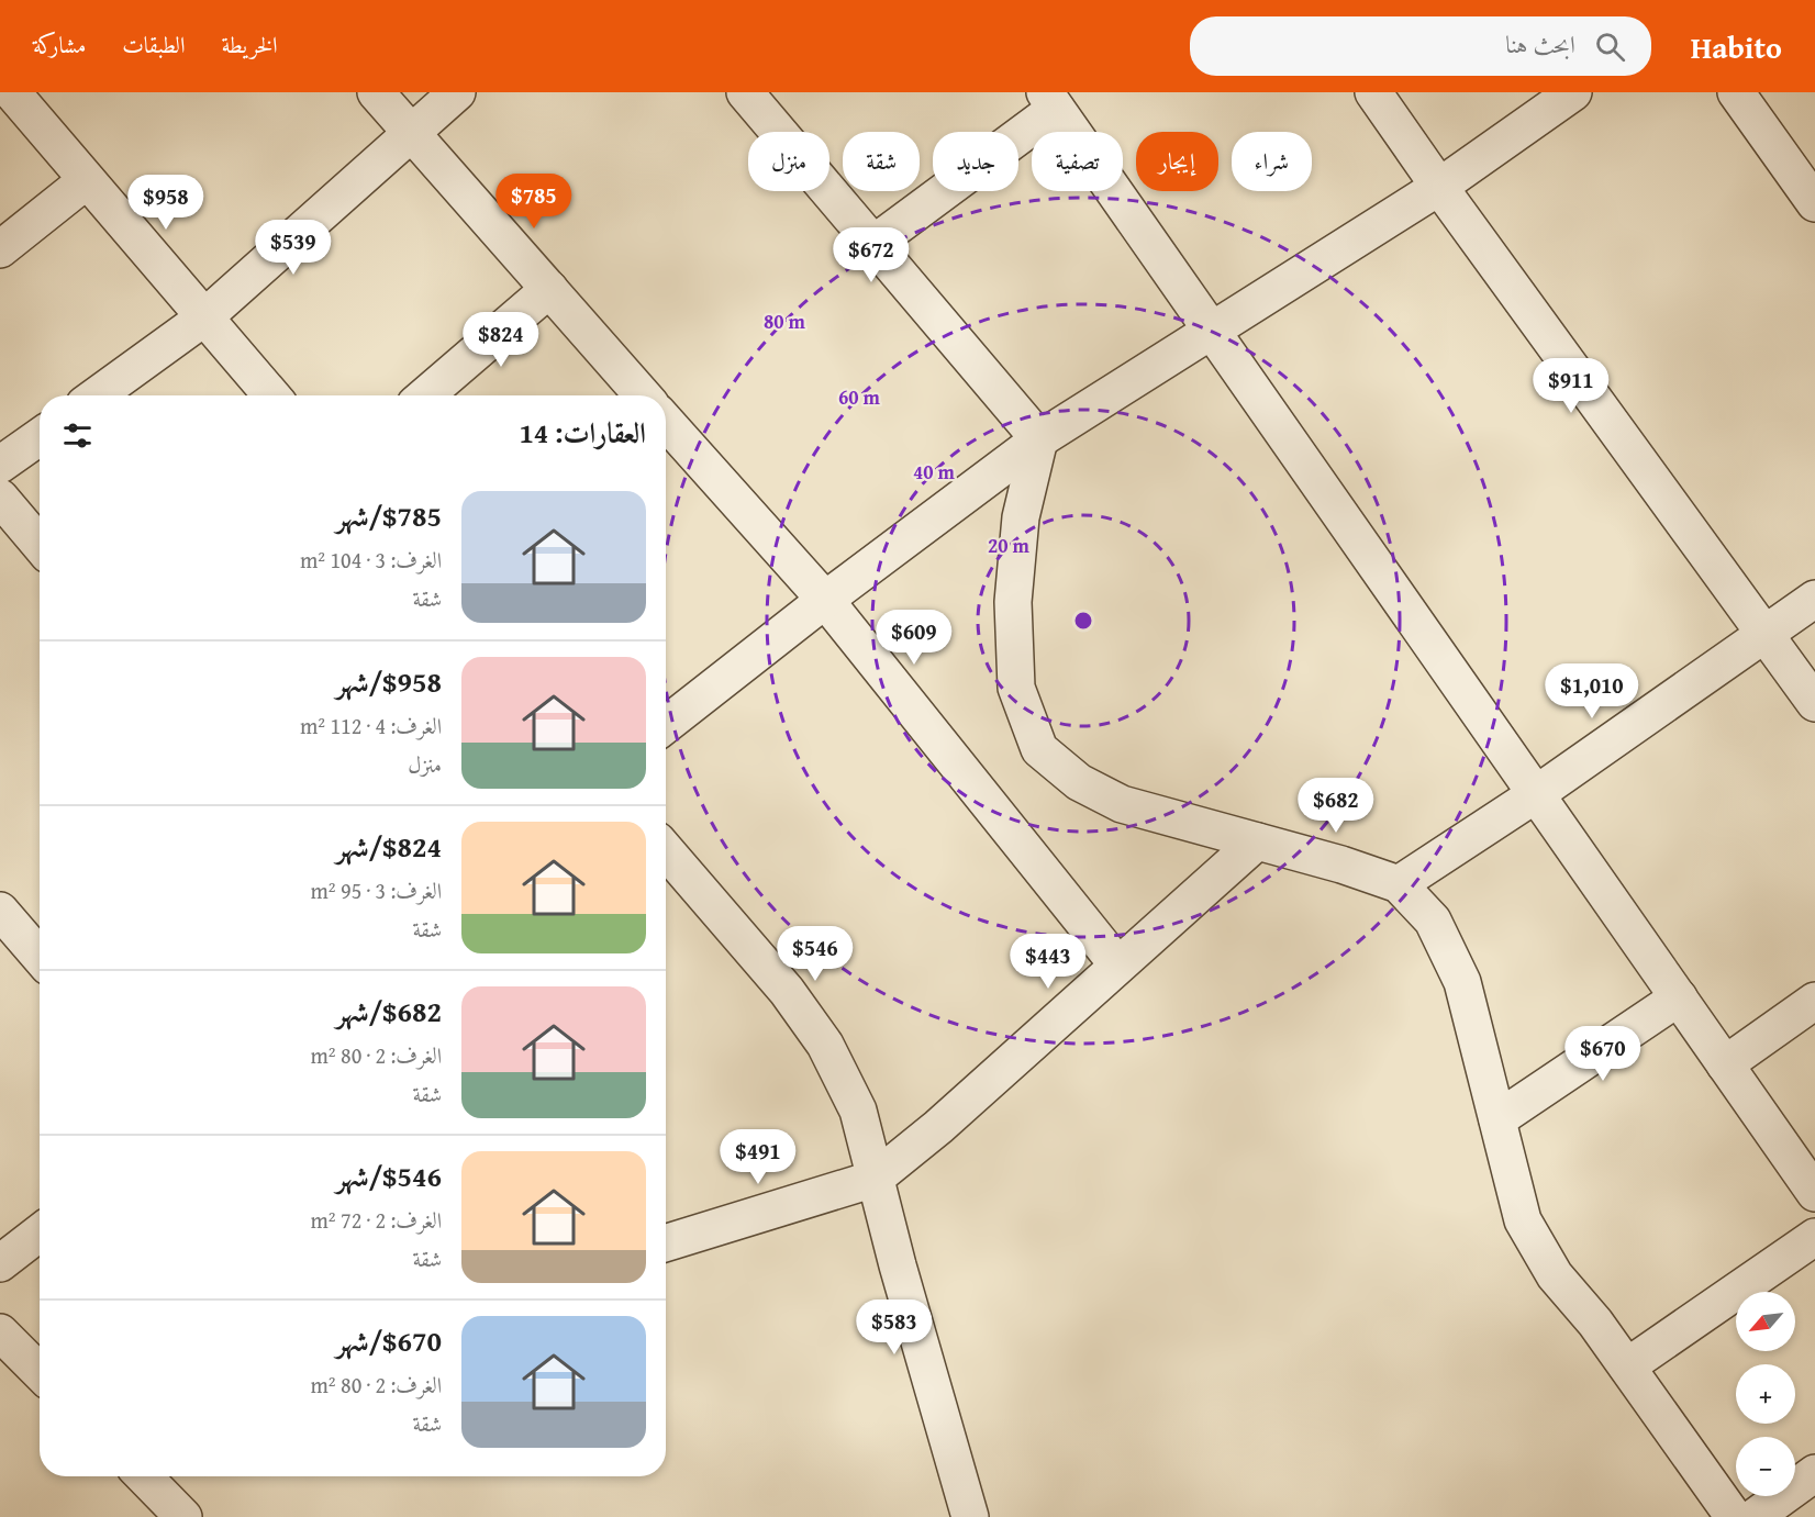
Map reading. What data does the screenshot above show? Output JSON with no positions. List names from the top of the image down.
{
  "north": "bottom left",
  "page": {
    "header": "Habito",
    "search": "ابحث هنا",
    "nav": ["الخريطة", "الطبقات", "مشاركة"],
    "chip": [
      "شراء",
      "إيجار",
      "تصفية",
      "جديد",
      "شقة",
      "منزل"
    ],
    "price": [
      "$785",
      "$958",
      "$539",
      "$672",
      "$824",
      "$911",
      "$609",
      "$1,010",
      "$682",
      "$546",
      "$443",
      "$670",
      "$491",
      "$583"
    ],
    "heading": "العقارات: 14",
    "list": [
      {
        "name": "$785/شهر",
        "note": "الغرف: 3 · 104 m² · شقة"
      },
      {
        "name": "$958/شهر",
        "note": "الغرف: 4 · 112 m² · منزل"
      },
      {
        "name": "$824/شهر",
        "note": "الغرف: 3 · 95 m² · شقة"
      },
      {
        "name": "$682/شهر",
        "note": "الغرف: 2 · 80 m² · شقة"
      },
      {
        "name": "$546/شهر",
        "note": "الغرف: 2 · 72 m² · شقة"
      },
      {
        "name": "$670/شهر",
        "note": "الغرف: 2 · 80 m² · شقة"
      }
    ],
    "map_buttons": ["+", "−"]
  },
  "rings": [
    "80 m",
    "60 m",
    "40 m",
    "20 m"
  ]
}
